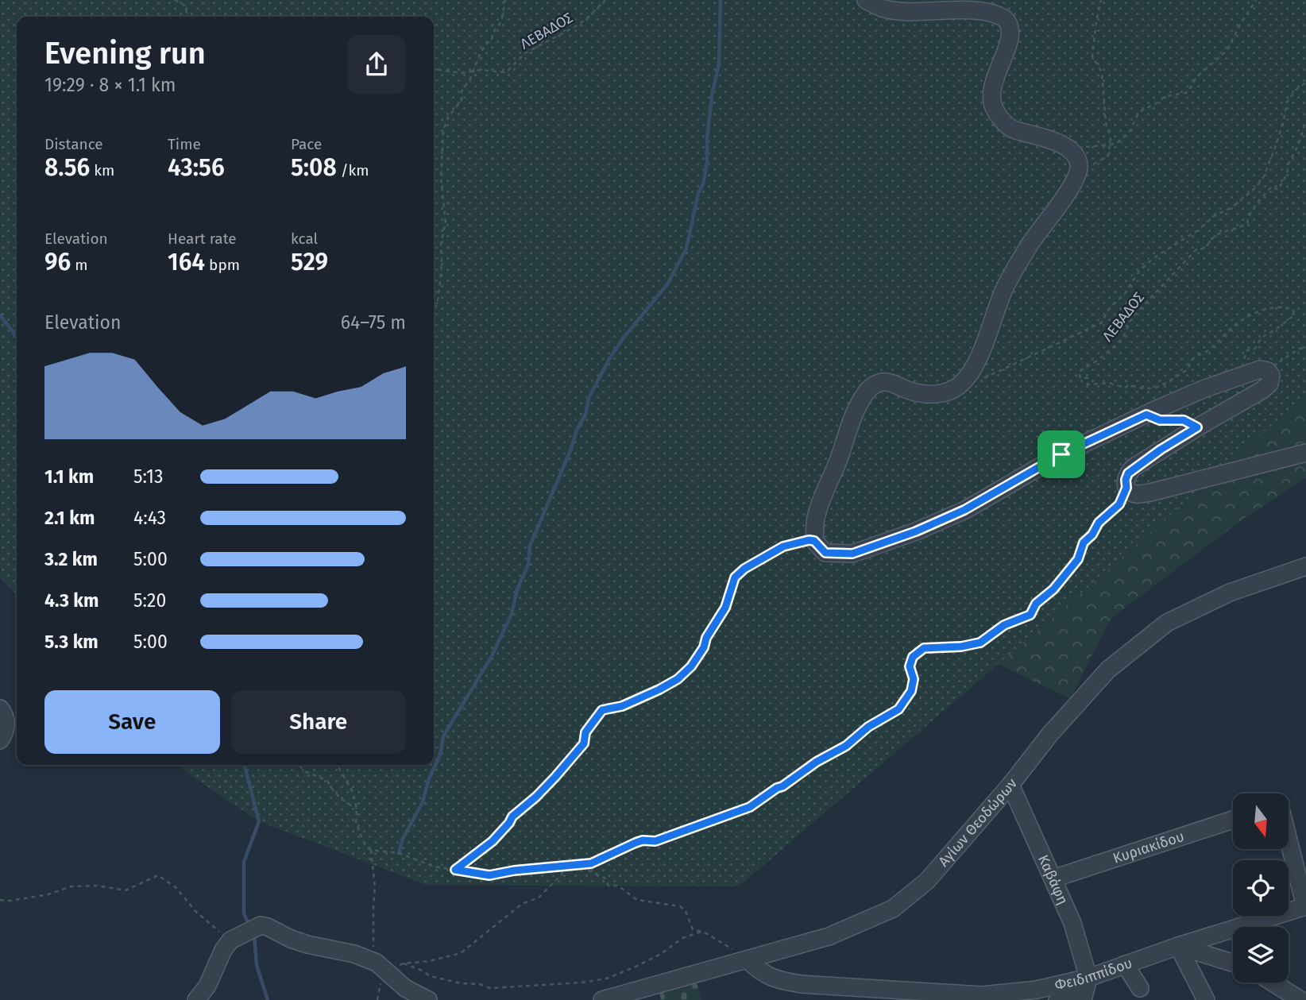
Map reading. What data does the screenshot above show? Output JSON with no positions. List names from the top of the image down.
{
  "streets": {
    "street": [
      "Αγίων Θεοδώρων",
      "Κυριακίδου",
      "Καβάφη",
      "Φειδιππίδου"
    ],
    "path": ["ΛΕΒΑΔΟΣ"]
  },
  "crossings": [
    ["Αγίων Θεοδώρων", "Καβάφη"],
    ["Αγίων Θεοδώρων", "Φειδιππίδου"],
    ["Κυριακίδου", "Καβάφη"],
    ["Καβάφη", "Φειδιππίδου"]
  ],
  "north": "bottom",
  "page": {
    "heading": ["Evening run", "19:29 · 8 × 1.1 km"],
    "stats": [
      ["Distance", "8.56 km"],
      ["Time", "43:56"],
      ["Pace", "5:08 /km"],
      ["Elevation", "96 m"],
      ["Heart rate", "164 bpm"],
      ["kcal", "529"]
    ],
    "chart": ["Elevation", "64–75 m"],
    "list": [
      {
        "name": "1.1 km",
        "note": "5:13"
      },
      {
        "name": "2.1 km",
        "note": "4:43"
      },
      {
        "name": "3.2 km",
        "note": "5:00"
      },
      {
        "name": "4.3 km",
        "note": "5:20"
      },
      {
        "name": "5.3 km",
        "note": "5:00"
      }
    ],
    "buttons": ["Save", "Share"]
  }
}
